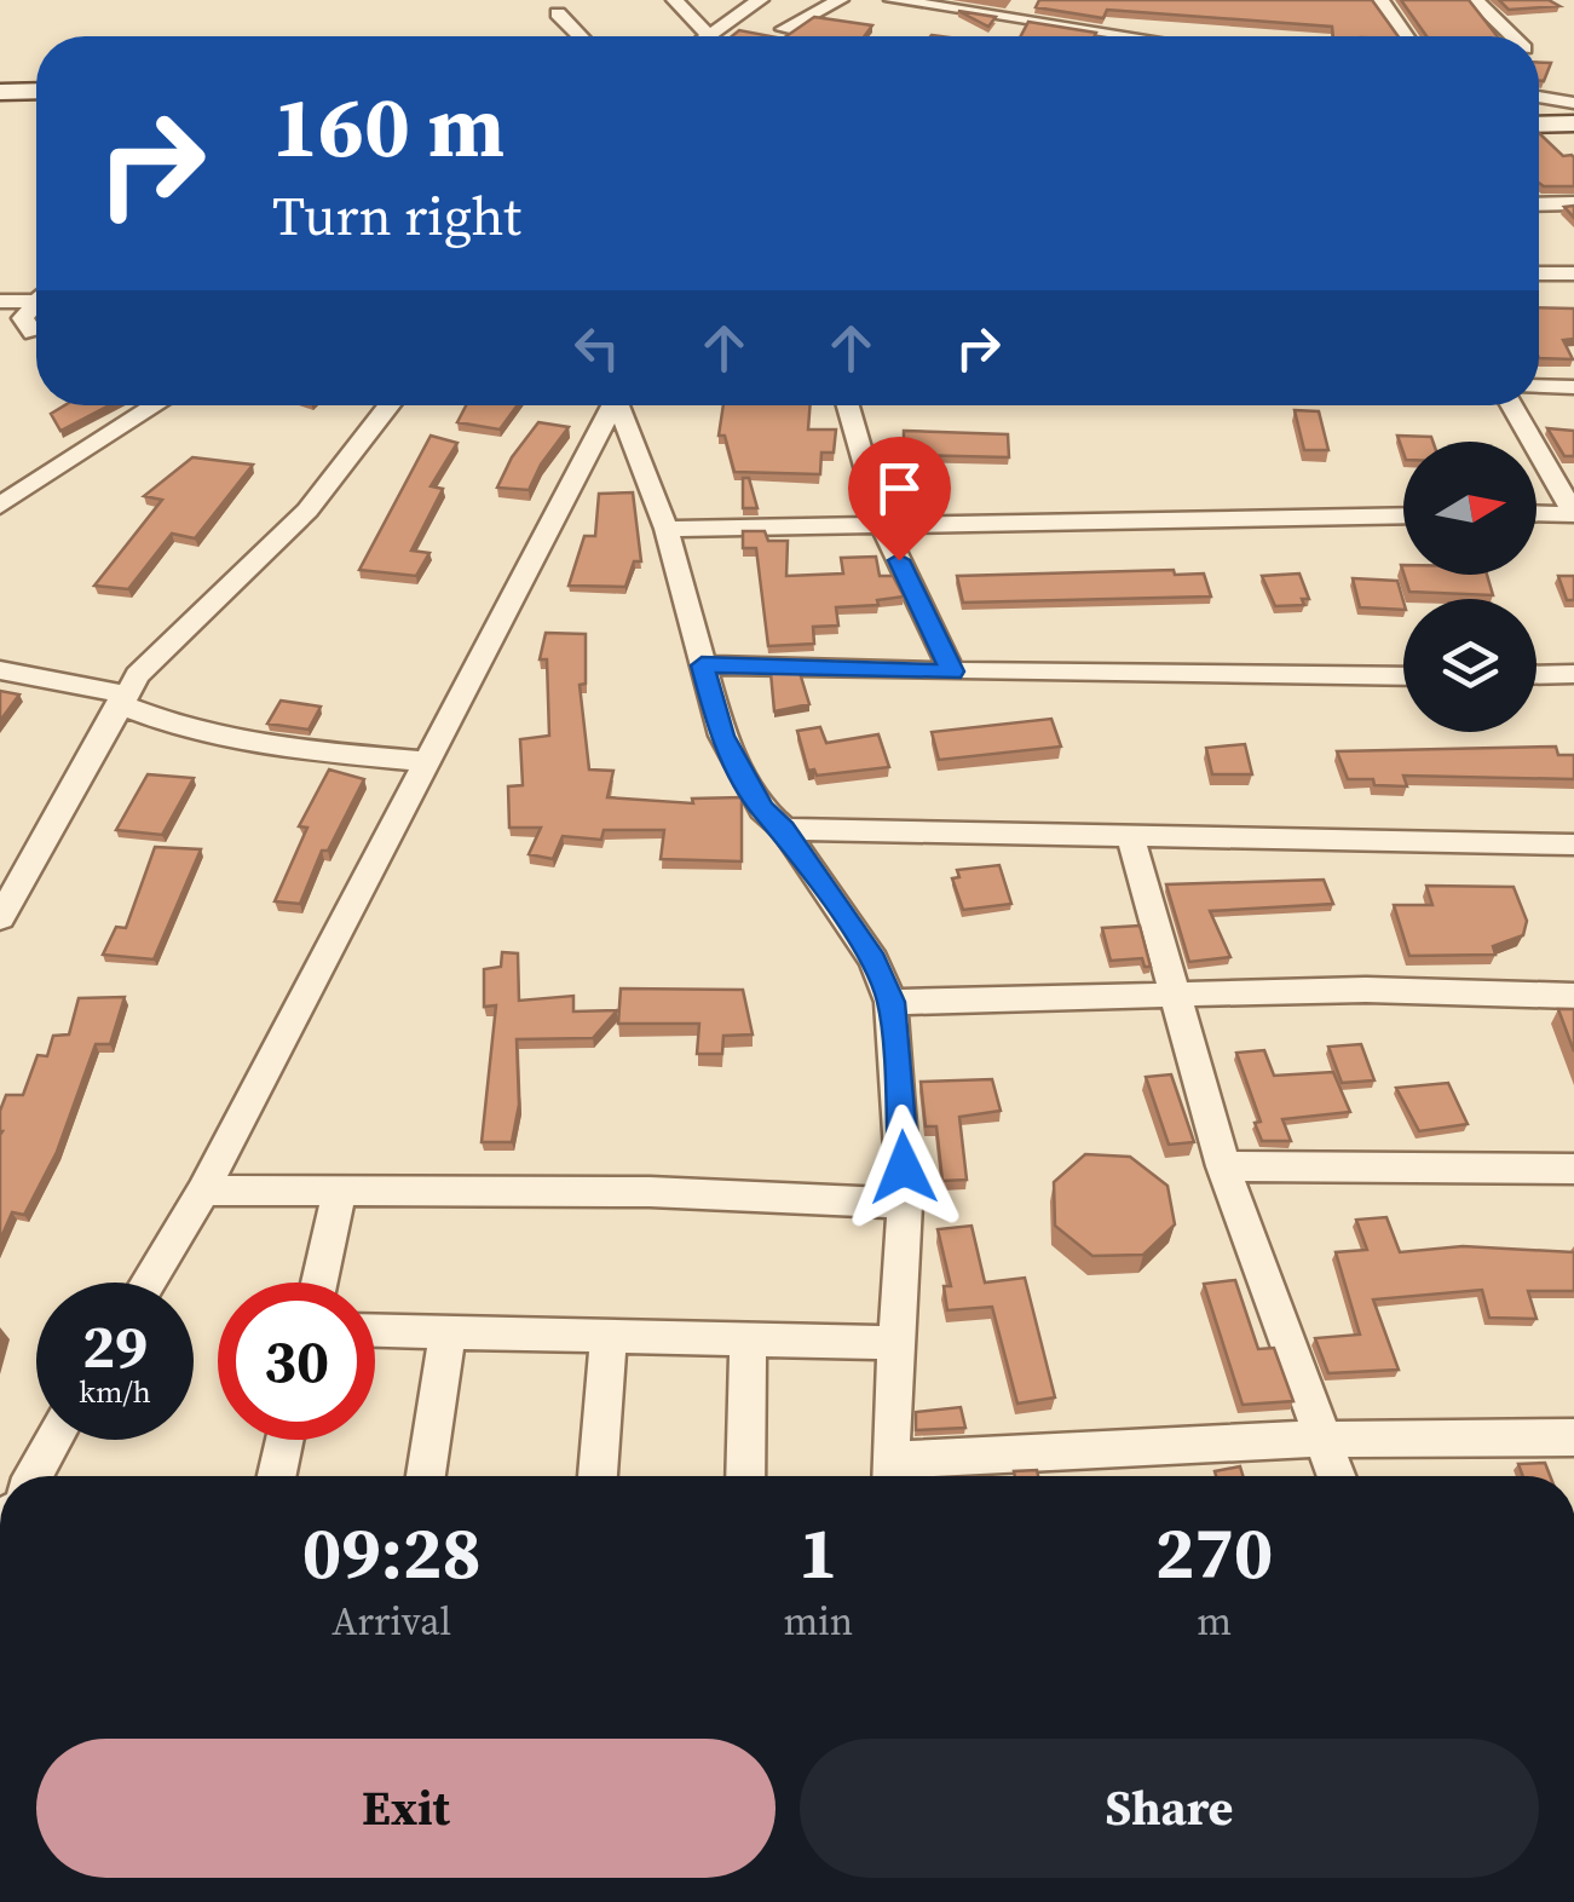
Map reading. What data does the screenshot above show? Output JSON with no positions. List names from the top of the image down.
{
  "north": "right",
  "page": {
    "turn": ["160 m", "Turn right"],
    "speed": "29 km/h",
    "limit": "30",
    "eta": [
      "09:28",
      "Arrival",
      "1",
      "min",
      "270",
      "m"
    ],
    "buttons": ["Exit", "Share"]
  }
}
